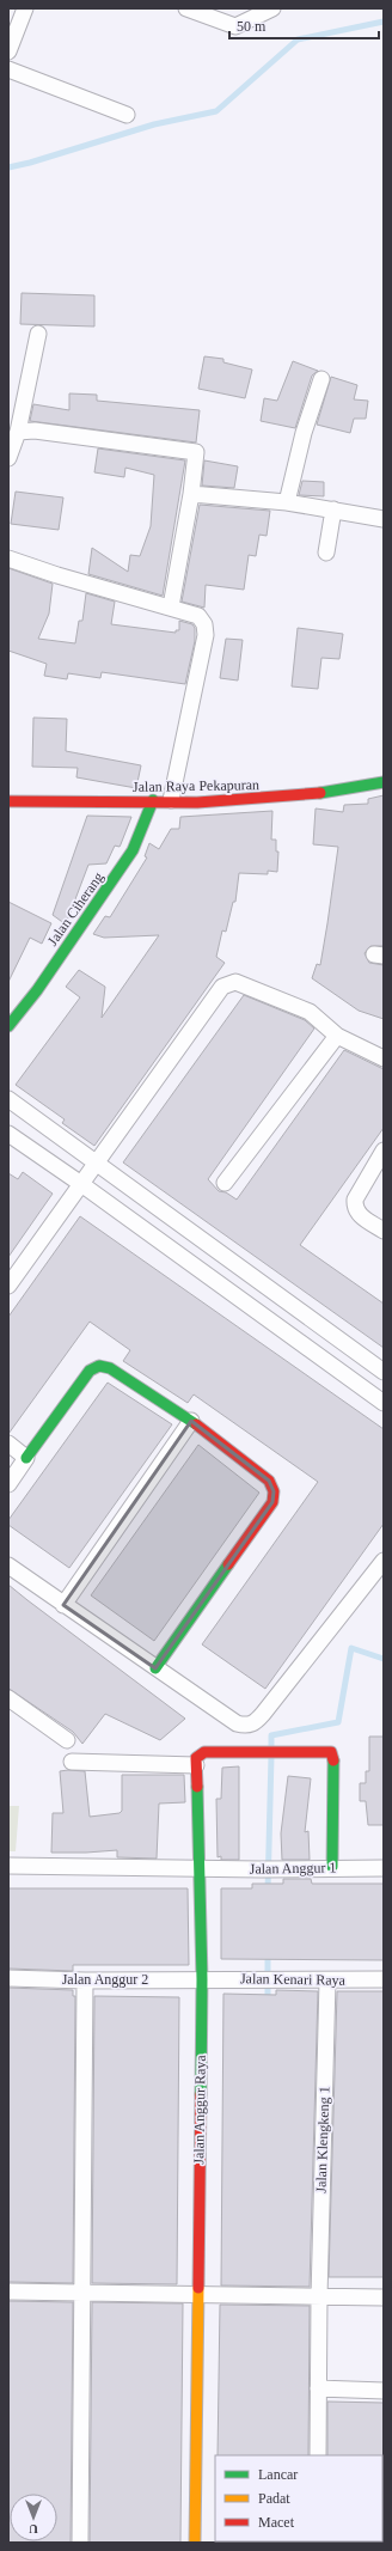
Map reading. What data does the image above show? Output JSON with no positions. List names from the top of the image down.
{
  "streets": {
    "street": [
      "Jalan Raya Pekapuran",
      "Jalan Ciherang",
      "Jalan Anggur 1",
      "Jalan Anggur 2",
      "Jalan Kenari Raya",
      "Jalan Anggur Raya",
      "Jalan Klengkeng 1"
    ]
  },
  "crossings": [
    ["Jalan Raya Pekapuran", "Jalan Ciherang"],
    ["Jalan Anggur 1", "Jalan Anggur Raya"],
    ["Jalan Anggur 2", "Jalan Kenari Raya"],
    ["Jalan Anggur 2", "Jalan Anggur Raya"],
    ["Jalan Kenari Raya", "Jalan Anggur Raya"],
    ["Jalan Kenari Raya", "Jalan Klengkeng 1"]
  ],
  "legend": ["Lancar", "Padat", "Macet"],
  "scale_bar": "50 m",
  "north": "bottom"
}
